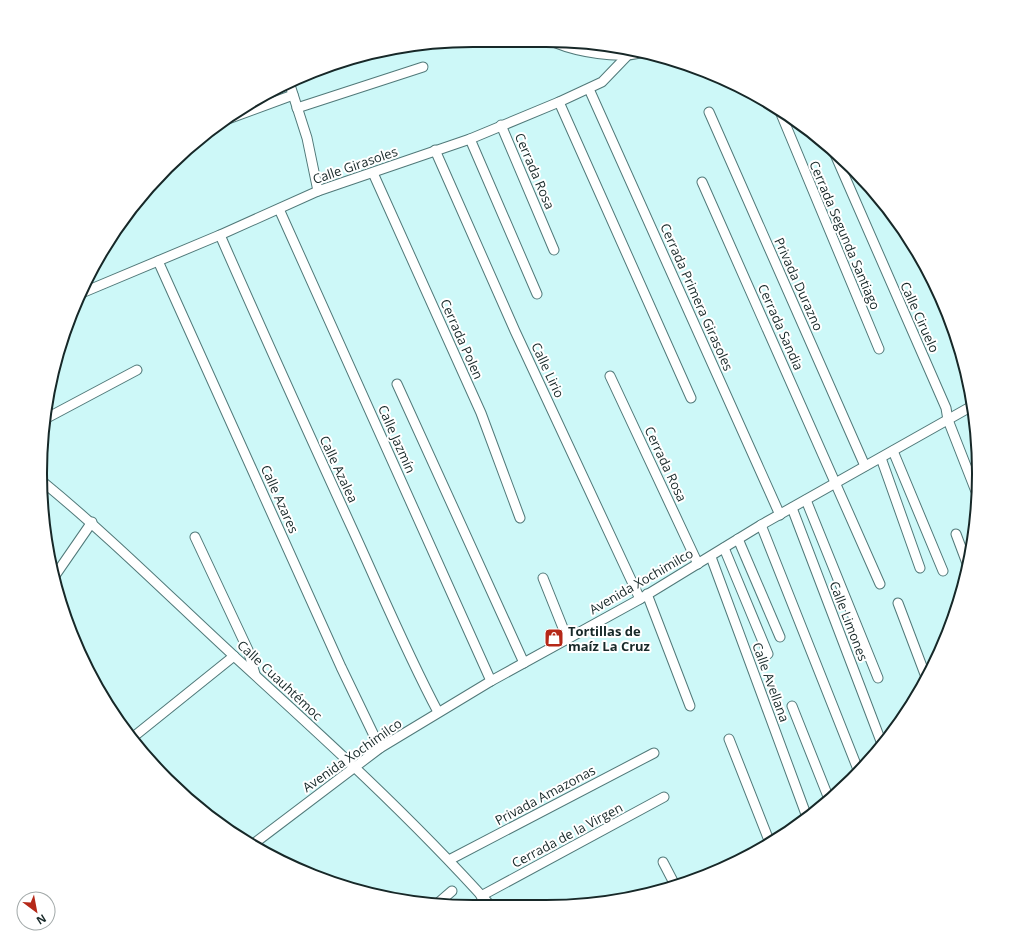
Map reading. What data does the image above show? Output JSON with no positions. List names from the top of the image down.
{
  "streets": {
    "street": [
      "Calle Girasoles",
      "Cerrada Rosa",
      "Cerrada Segunda Santiago",
      "Privada Durazno",
      "Cerrada Primera Girasoles",
      "Calle Ciruelo",
      "Cerrada Sandia",
      "Cerrada Polen",
      "Calle Lirio",
      "Calle Jazmín",
      "Calle Azalea",
      "Calle Azares",
      "Avenida Xochimilco",
      "Calle Limones",
      "Calle Cuauhtémoc",
      "Calle Avellana",
      "Privada Amazonas",
      "Cerrada de la Virgen"
    ]
  },
  "crossings": [
    ["Calle Girasoles", "Cerrada Rosa"],
    ["Calle Girasoles", "Cerrada Primera Girasoles"],
    ["Calle Girasoles", "Cerrada Polen"],
    ["Calle Girasoles", "Calle Lirio"],
    ["Calle Girasoles", "Calle Jazmín"],
    ["Calle Girasoles", "Calle Azalea"],
    ["Calle Girasoles", "Calle Azares"],
    ["Cerrada Rosa", "Avenida Xochimilco"],
    ["Privada Durazno", "Avenida Xochimilco"],
    ["Cerrada Primera Girasoles", "Avenida Xochimilco"],
    ["Calle Ciruelo", "Avenida Xochimilco"],
    ["Cerrada Sandia", "Avenida Xochimilco"],
    ["Calle Lirio", "Avenida Xochimilco"],
    ["Calle Jazmín", "Avenida Xochimilco"],
    ["Calle Azalea", "Avenida Xochimilco"],
    ["Calle Azares", "Avenida Xochimilco"],
    ["Avenida Xochimilco", "Calle Limones"],
    ["Avenida Xochimilco", "Calle Cuauhtémoc"],
    ["Avenida Xochimilco", "Calle Avellana"],
    ["Calle Cuauhtémoc", "Privada Amazonas"],
    ["Calle Cuauhtémoc", "Cerrada de la Virgen"]
  ],
  "places": {
    "shop": ["Tortillas de maíz La Cruz"]
  },
  "north": "bottom right"
}
